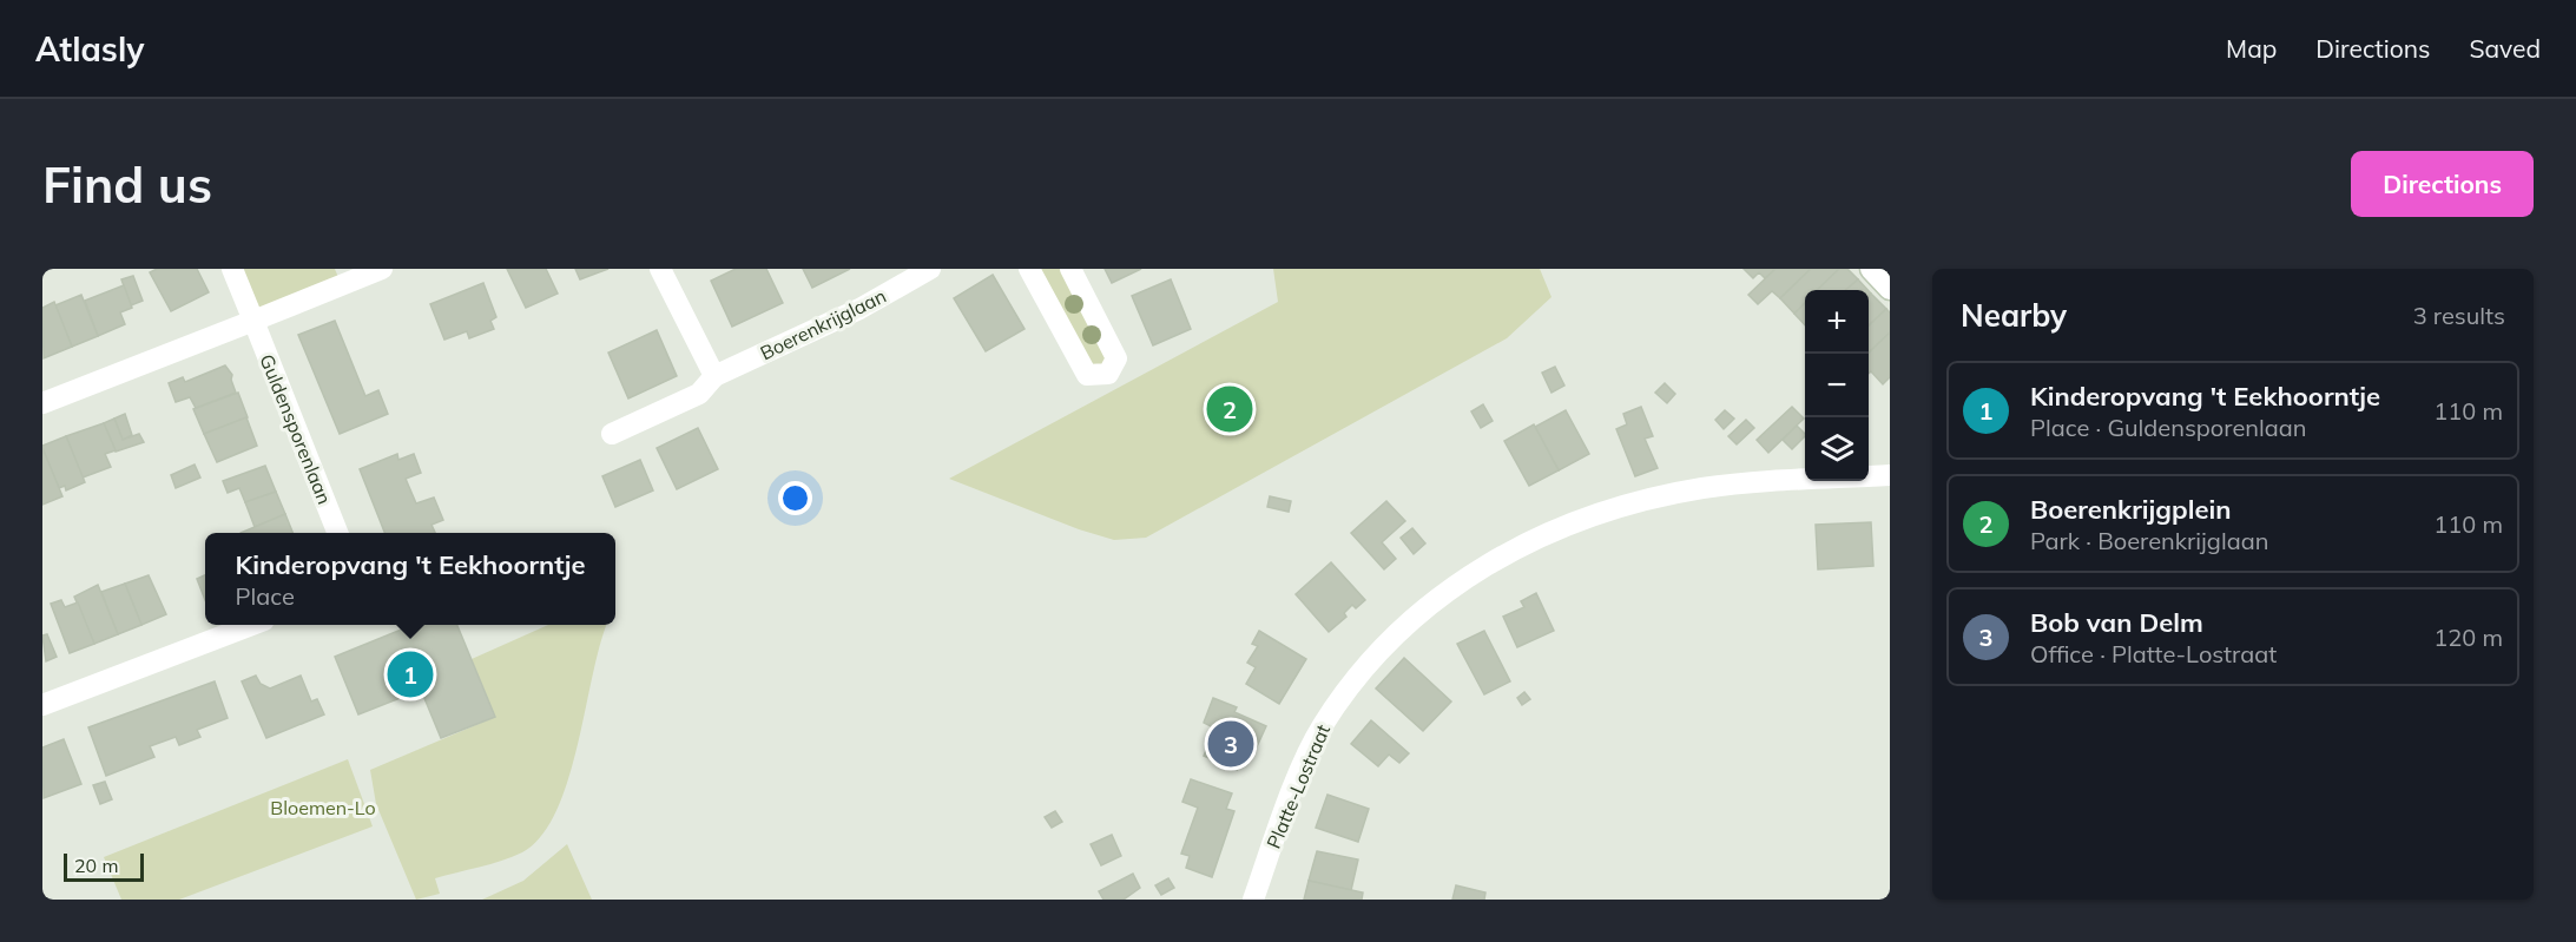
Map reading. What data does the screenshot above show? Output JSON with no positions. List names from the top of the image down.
{
  "streets": {
    "street": ["Boerenkrijglaan", "Guldensporenlaan", "Platte-Lostraat"]
  },
  "parks": ["Bloemen-Lo"],
  "scale_bar": "20 m",
  "page": {
    "header": "Atlasly",
    "nav": ["Map", "Directions", "Saved"],
    "buttons": "Directions",
    "title": "Find us",
    "heading": ["Nearby", "3 results"],
    "map_buttons": ["+", "−"],
    "list": [
      {
        "mark": "1",
        "name": "Kinderopvang 't Eekhoorntje",
        "note": "Place · Guldensporenlaan",
        "value": "110 m"
      },
      {
        "mark": "2",
        "name": "Boerenkrijgplein",
        "note": "Park · Boerenkrijglaan",
        "value": "110 m"
      },
      {
        "mark": "3",
        "name": "Bob van Delm",
        "note": "Office · Platte-Lostraat",
        "value": "120 m"
      }
    ],
    "pins": ["2", "1", "3"],
    "popup": ["Kinderopvang 't Eekhoorntje", "Place"],
    "scale": "20 m"
  }
}
